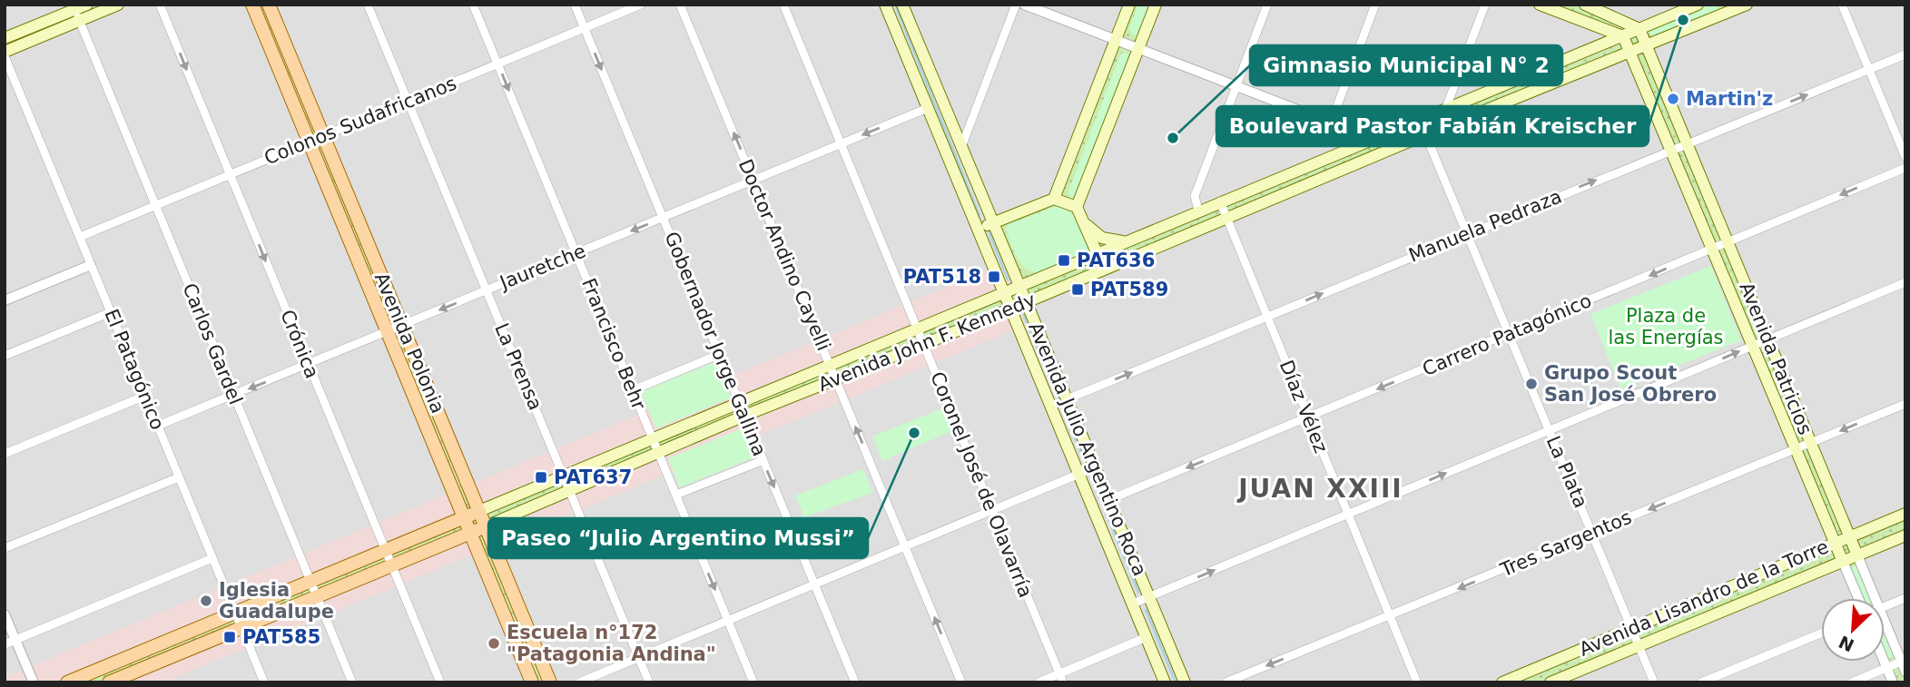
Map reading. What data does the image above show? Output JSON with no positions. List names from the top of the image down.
{
  "streets": {
    "main road": [
      "Avenida John F. Kennedy",
      "Avenida Polonia",
      "Avenida Patricios",
      "Avenida Julio Argentino Roca",
      "Avenida Lisandro de la Torre"
    ],
    "street": [
      "Colonos Sudafricanos",
      "Manuela Pedraza",
      "Doctor Andino Cayelli",
      "Jauretche",
      "Carrero Patagónico",
      "Carlos Gardel",
      "Crónica",
      "Francisco Behr",
      "Gobernador Jorge Gallina",
      "La Prensa",
      "El Patagónico",
      "Díaz Vélez",
      "La Plata",
      "Coronel José de Olavarría",
      "Tres Sargentos"
    ]
  },
  "crossings": [
    ["Colonos Sudafricanos", "Avenida Polonia"],
    ["Colonos Sudafricanos", "Carlos Gardel"],
    ["Colonos Sudafricanos", "Crónica"],
    ["Colonos Sudafricanos", "Francisco Behr"],
    ["Colonos Sudafricanos", "Gobernador Jorge Gallina"],
    ["Colonos Sudafricanos", "La Prensa"],
    ["Colonos Sudafricanos", "El Patagónico"],
    ["Manuela Pedraza", "Avenida Patricios"],
    ["Manuela Pedraza", "Díaz Vélez"],
    ["Manuela Pedraza", "Avenida Julio Argentino Roca"],
    ["Manuela Pedraza", "La Plata"],
    ["Doctor Andino Cayelli", "Jauretche"],
    ["Doctor Andino Cayelli", "Avenida John F. Kennedy"],
    ["Jauretche", "Avenida Polonia"],
    ["Jauretche", "Carlos Gardel"],
    ["Jauretche", "Crónica"],
    ["Jauretche", "Francisco Behr"],
    ["Jauretche", "Gobernador Jorge Gallina"],
    ["Jauretche", "La Prensa"],
    ["Jauretche", "El Patagónico"],
    ["Jauretche", "Avenida Julio Argentino Roca"],
    ["Jauretche", "Coronel José de Olavarría"],
    ["Carrero Patagónico", "Avenida Patricios"],
    ["Carrero Patagónico", "Díaz Vélez"],
    ["Carrero Patagónico", "Avenida Julio Argentino Roca"],
    ["Carrero Patagónico", "La Plata"],
    ["Avenida John F. Kennedy", "Avenida Polonia"],
    ["Avenida John F. Kennedy", "Carlos Gardel"],
    ["Avenida John F. Kennedy", "Crónica"],
    ["Avenida John F. Kennedy", "Francisco Behr"],
    ["Avenida John F. Kennedy", "Gobernador Jorge Gallina"],
    ["Avenida John F. Kennedy", "Avenida Patricios"],
    ["Avenida John F. Kennedy", "La Prensa"],
    ["Avenida John F. Kennedy", "El Patagónico"],
    ["Avenida John F. Kennedy", "Díaz Vélez"],
    ["Avenida John F. Kennedy", "Avenida Julio Argentino Roca"],
    ["Avenida John F. Kennedy", "La Plata"],
    ["Avenida John F. Kennedy", "Coronel José de Olavarría"],
    ["Avenida Patricios", "Tres Sargentos"],
    ["Avenida Patricios", "Avenida Lisandro de la Torre"],
    ["Díaz Vélez", "Tres Sargentos"],
    ["La Plata", "Tres Sargentos"],
    ["La Plata", "Avenida Lisandro de la Torre"]
  ],
  "one_way": [
    "Manuela Pedraza",
    "Doctor Andino Cayelli",
    "Jauretche",
    "Carrero Patagónico",
    "Crónica",
    "Francisco Behr",
    "Gobernador Jorge Gallina",
    "Tres Sargentos"
  ],
  "districts": ["JUAN XXIII"],
  "parks": ["Plaza de las Energías"],
  "places": {
    "other": [
      "Boulevard Pastor Fabián Kreischer",
      "Martin'z",
      "Gimnasio Municipal N° 2",
      "Grupo Scout San José Obrero",
      "Paseo “Julio Argentino Mussi”",
      "Iglesia Guadalupe",
      "Escuela n°172 \"Patagonia Andina\""
    ],
    "transit": [
      "PAT636",
      "PAT518",
      "PAT589",
      "PAT637",
      "PAT585"
    ]
  },
  "north": "bottom left"
}
